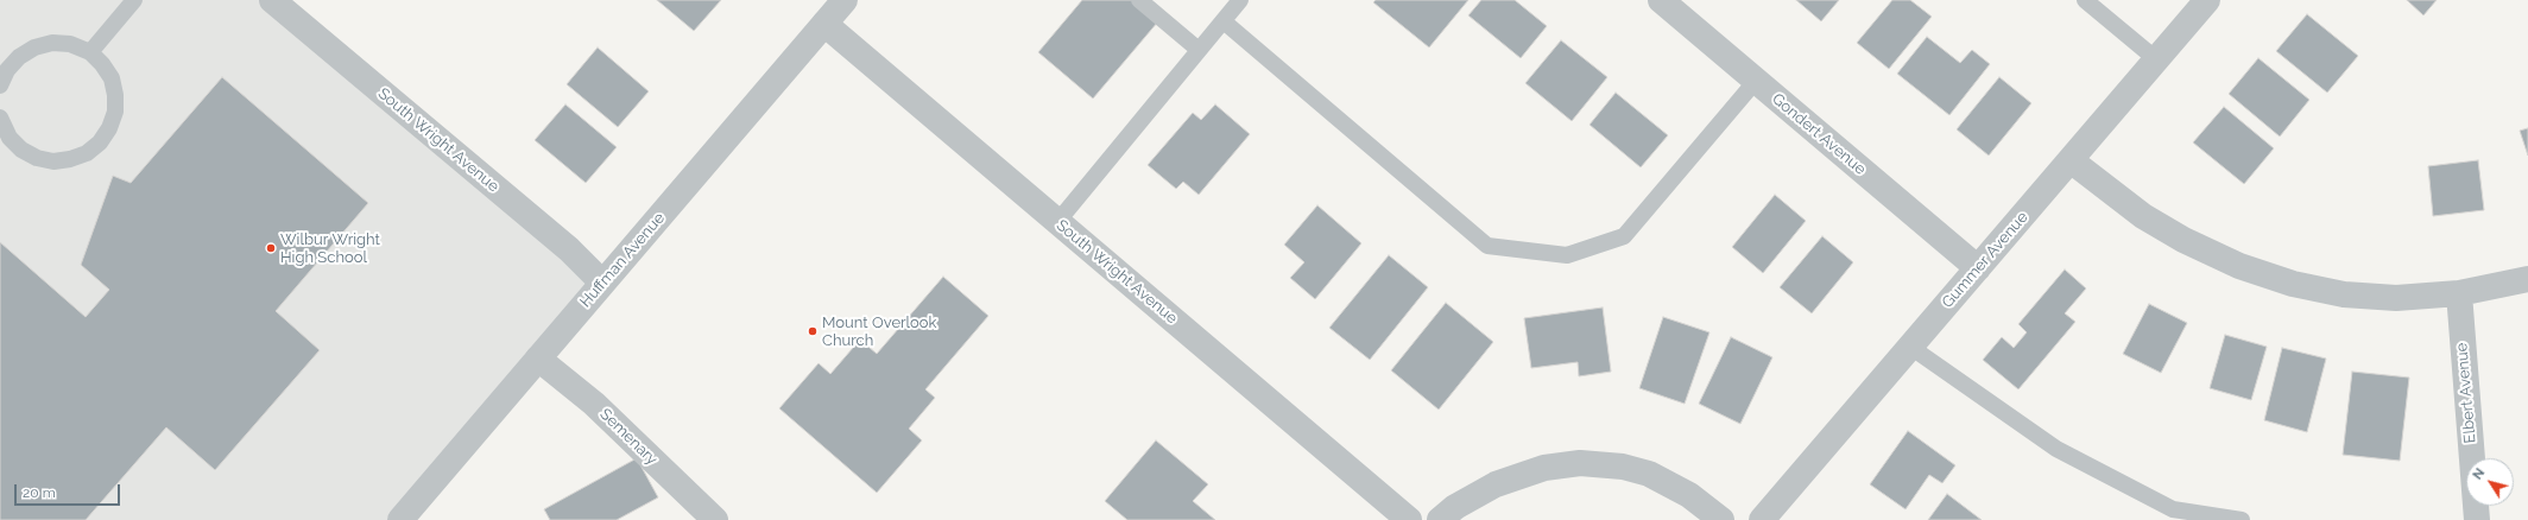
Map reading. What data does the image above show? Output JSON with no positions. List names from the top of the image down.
{
  "streets": {
    "street": [
      "Gondert Avenue",
      "South Wright Avenue",
      "Huffman Avenue",
      "Gummer Avenue",
      "Elbert Avenue",
      "Semenary"
    ]
  },
  "crossings": [
    ["Gondert Avenue", "Gummer Avenue"],
    ["South Wright Avenue", "Huffman Avenue"],
    ["Huffman Avenue", "Semenary"]
  ],
  "places": ["Wilbur Wright High School", "Mount Overlook Church"],
  "scale_bar": "20 m",
  "north": "top left"
}
